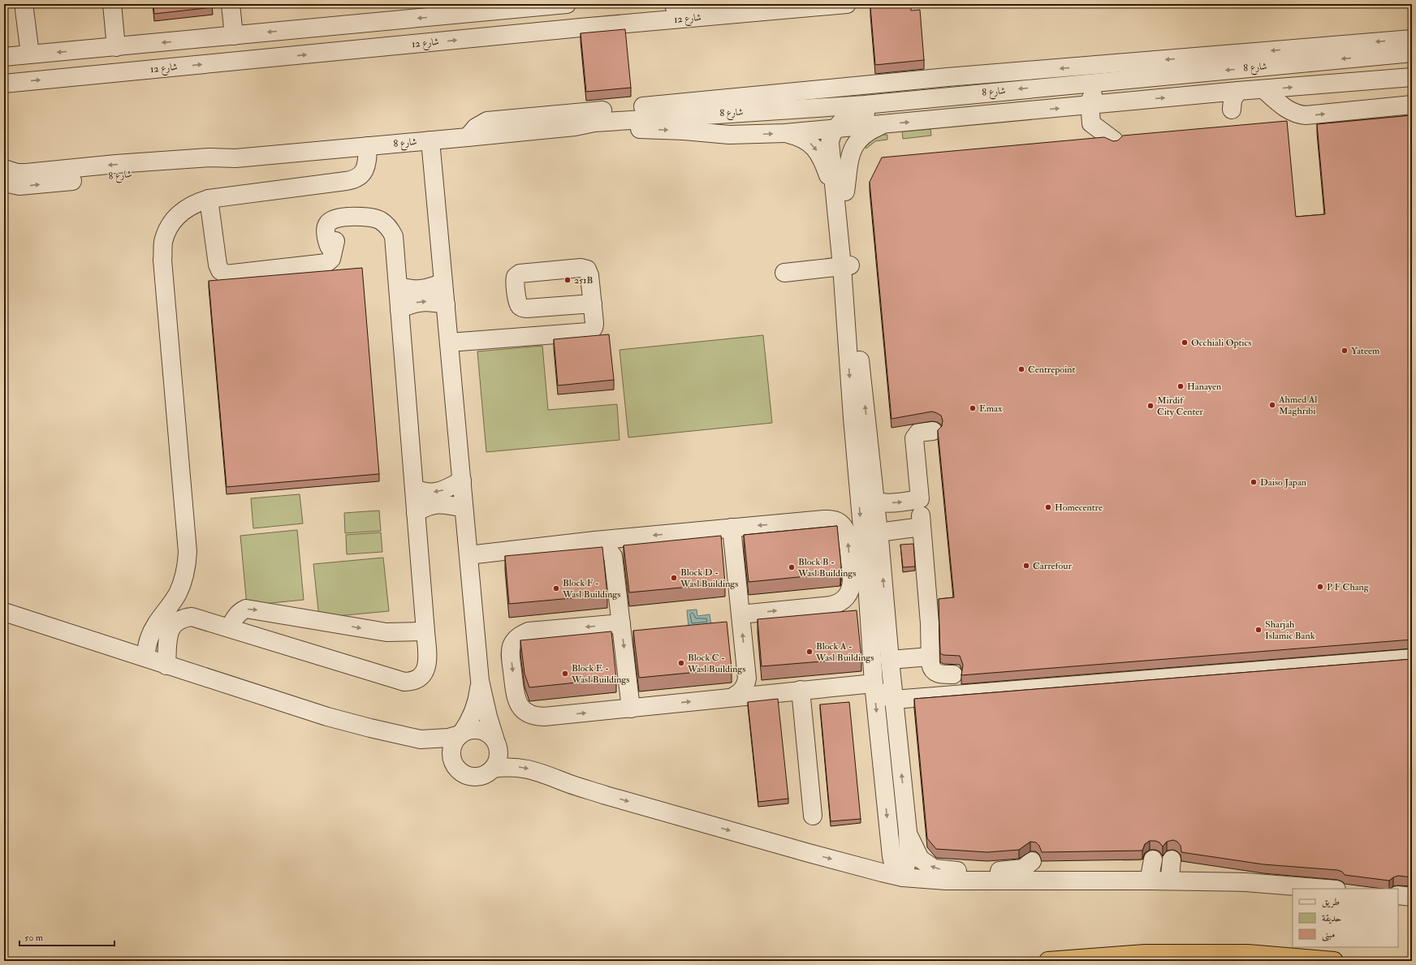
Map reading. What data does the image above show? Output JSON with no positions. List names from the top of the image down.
{
  "streets": {
    "street": ["شارع 12", "شارع 8"]
  },
  "places": [
    "251B",
    "Occhiali Optics",
    "Yateem",
    "Centrepoint",
    "Hanayen",
    "Ahmed Al Maghribi",
    "Mirdif City Center",
    "Emax",
    "Daiso Japan",
    "Homecentre",
    "Carrefour",
    "Block B - Wasl Buildings",
    "Block D - Wasl Buildings",
    "P F Chang",
    "Block F - Wasl Buildings",
    "Sharjah Islamic Bank",
    "Block A - Wasl Buildings",
    "Block C - Wasl Buildings",
    "Block E - Wasl Buildings"
  ],
  "legend": ["طريق", "حديقة", "مبنى"],
  "scale_bar": "50 m"
}
